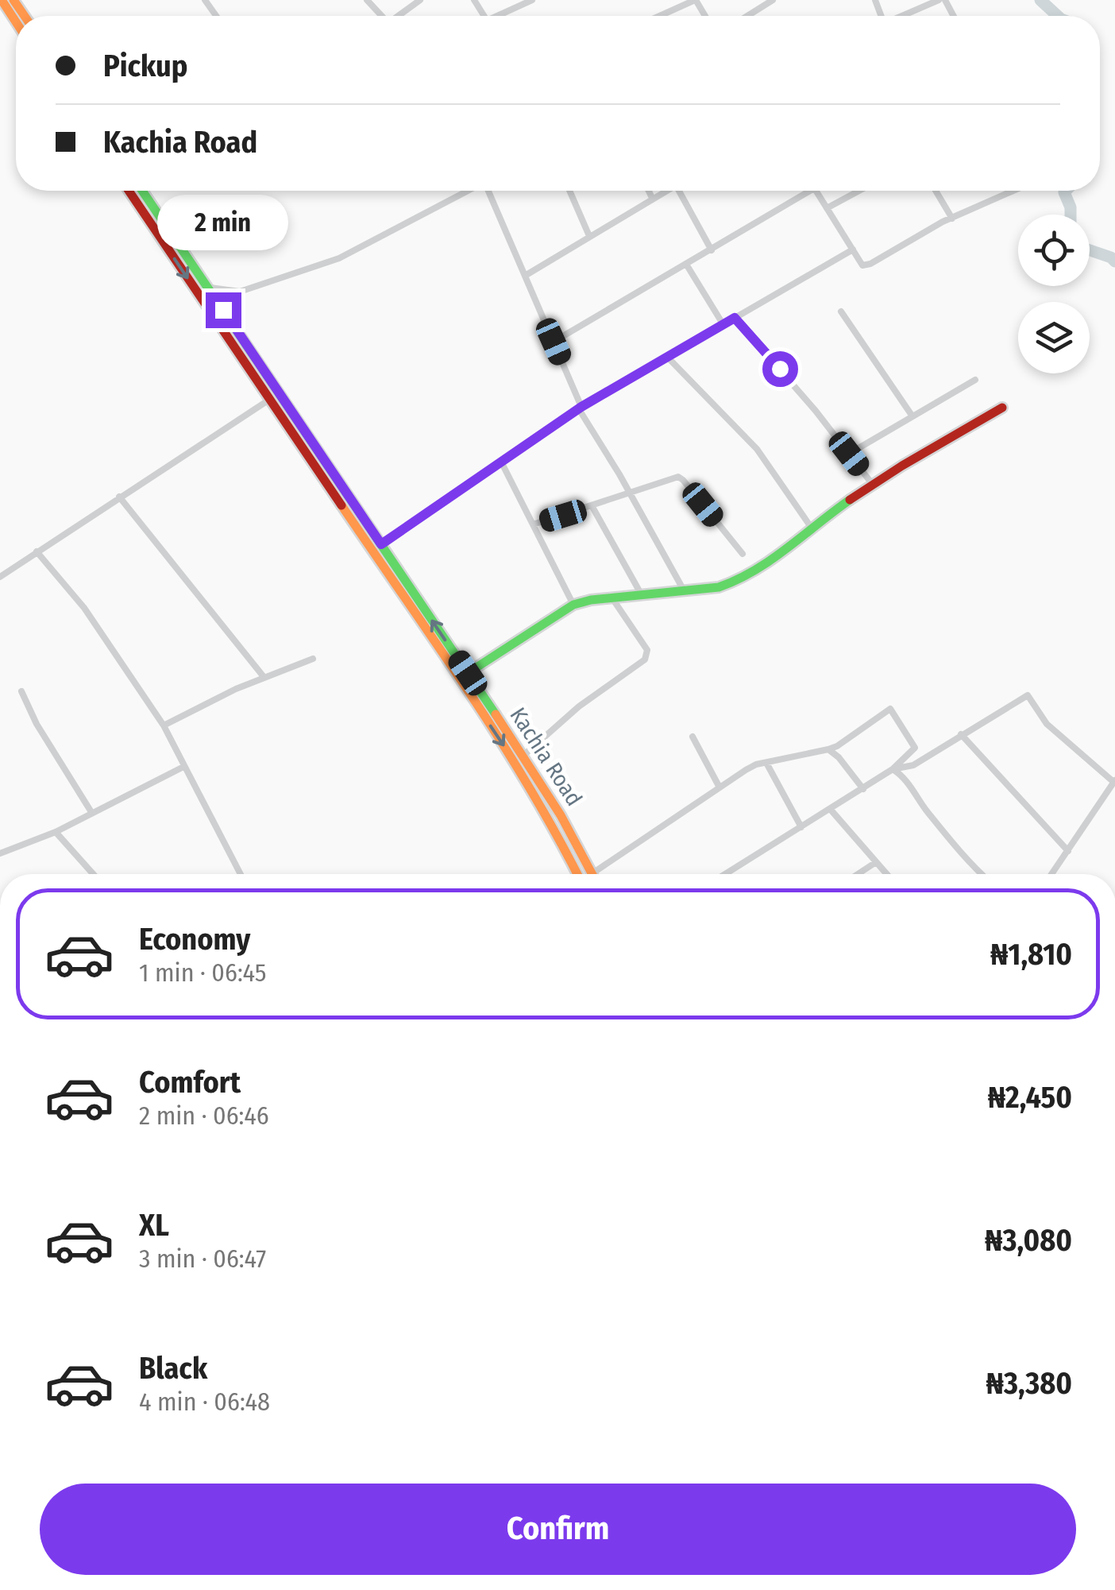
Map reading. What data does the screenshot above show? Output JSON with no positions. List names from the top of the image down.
{
  "streets": {
    "main road": ["Kachia Road"]
  },
  "page": {
    "banner": ["Pickup", "Kachia Road"],
    "bubble": "2 min",
    "list": [
      {
        "name": "Economy",
        "note": "1 min · 06:45",
        "value": "₦1,810"
      },
      {
        "name": "Comfort",
        "note": "2 min · 06:46",
        "value": "₦2,450"
      },
      {
        "name": "XL",
        "note": "3 min · 06:47",
        "value": "₦3,080"
      },
      {
        "name": "Black",
        "note": "4 min · 06:48",
        "value": "₦3,380"
      }
    ],
    "buttons": "Confirm"
  }
}
